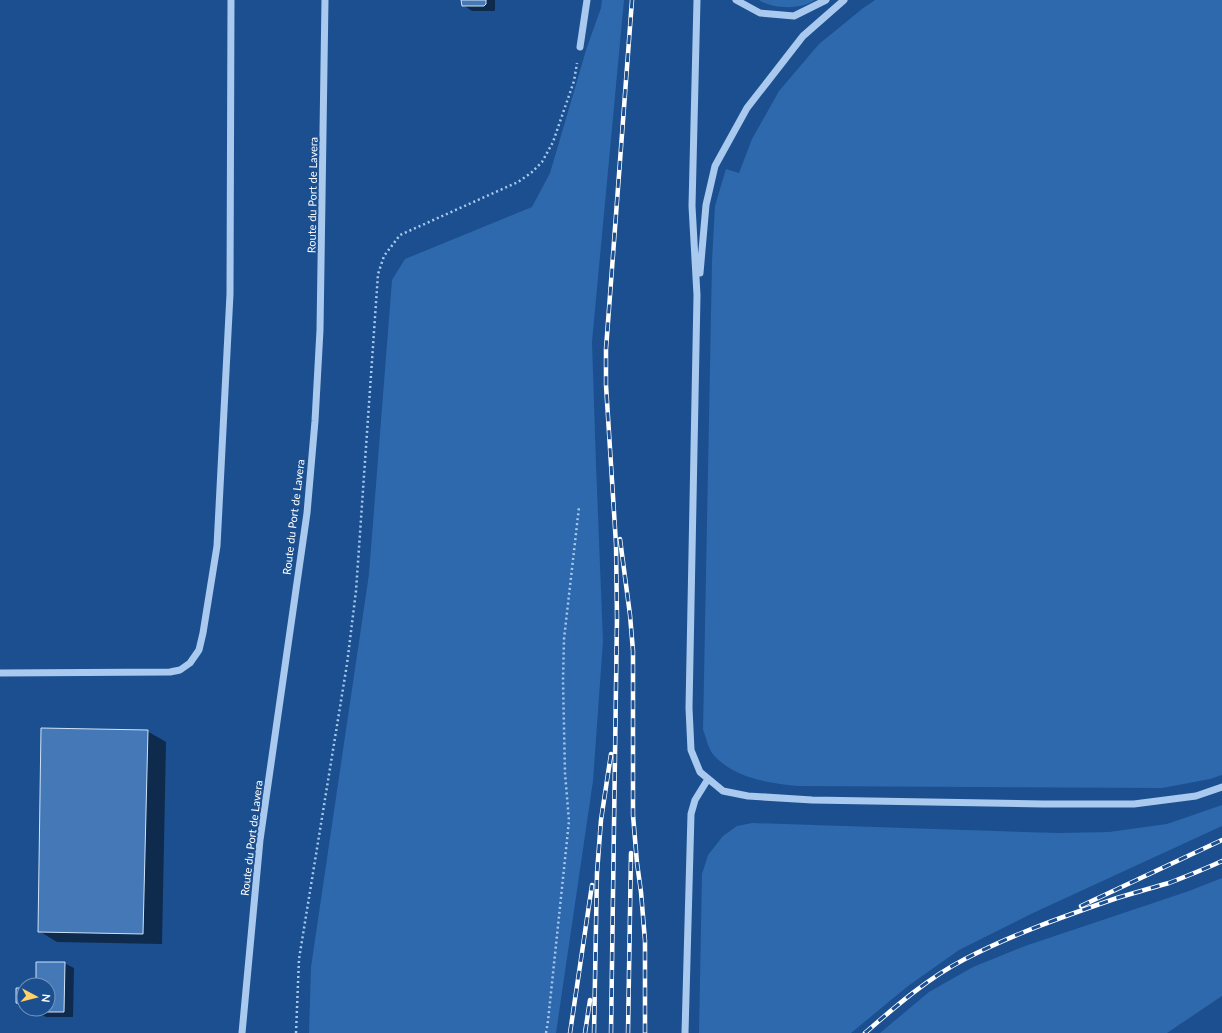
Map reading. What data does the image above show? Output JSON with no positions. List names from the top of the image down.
{
  "streets": {
    "street": ["Route du Port de Lavera"]
  },
  "north": "right"
}
